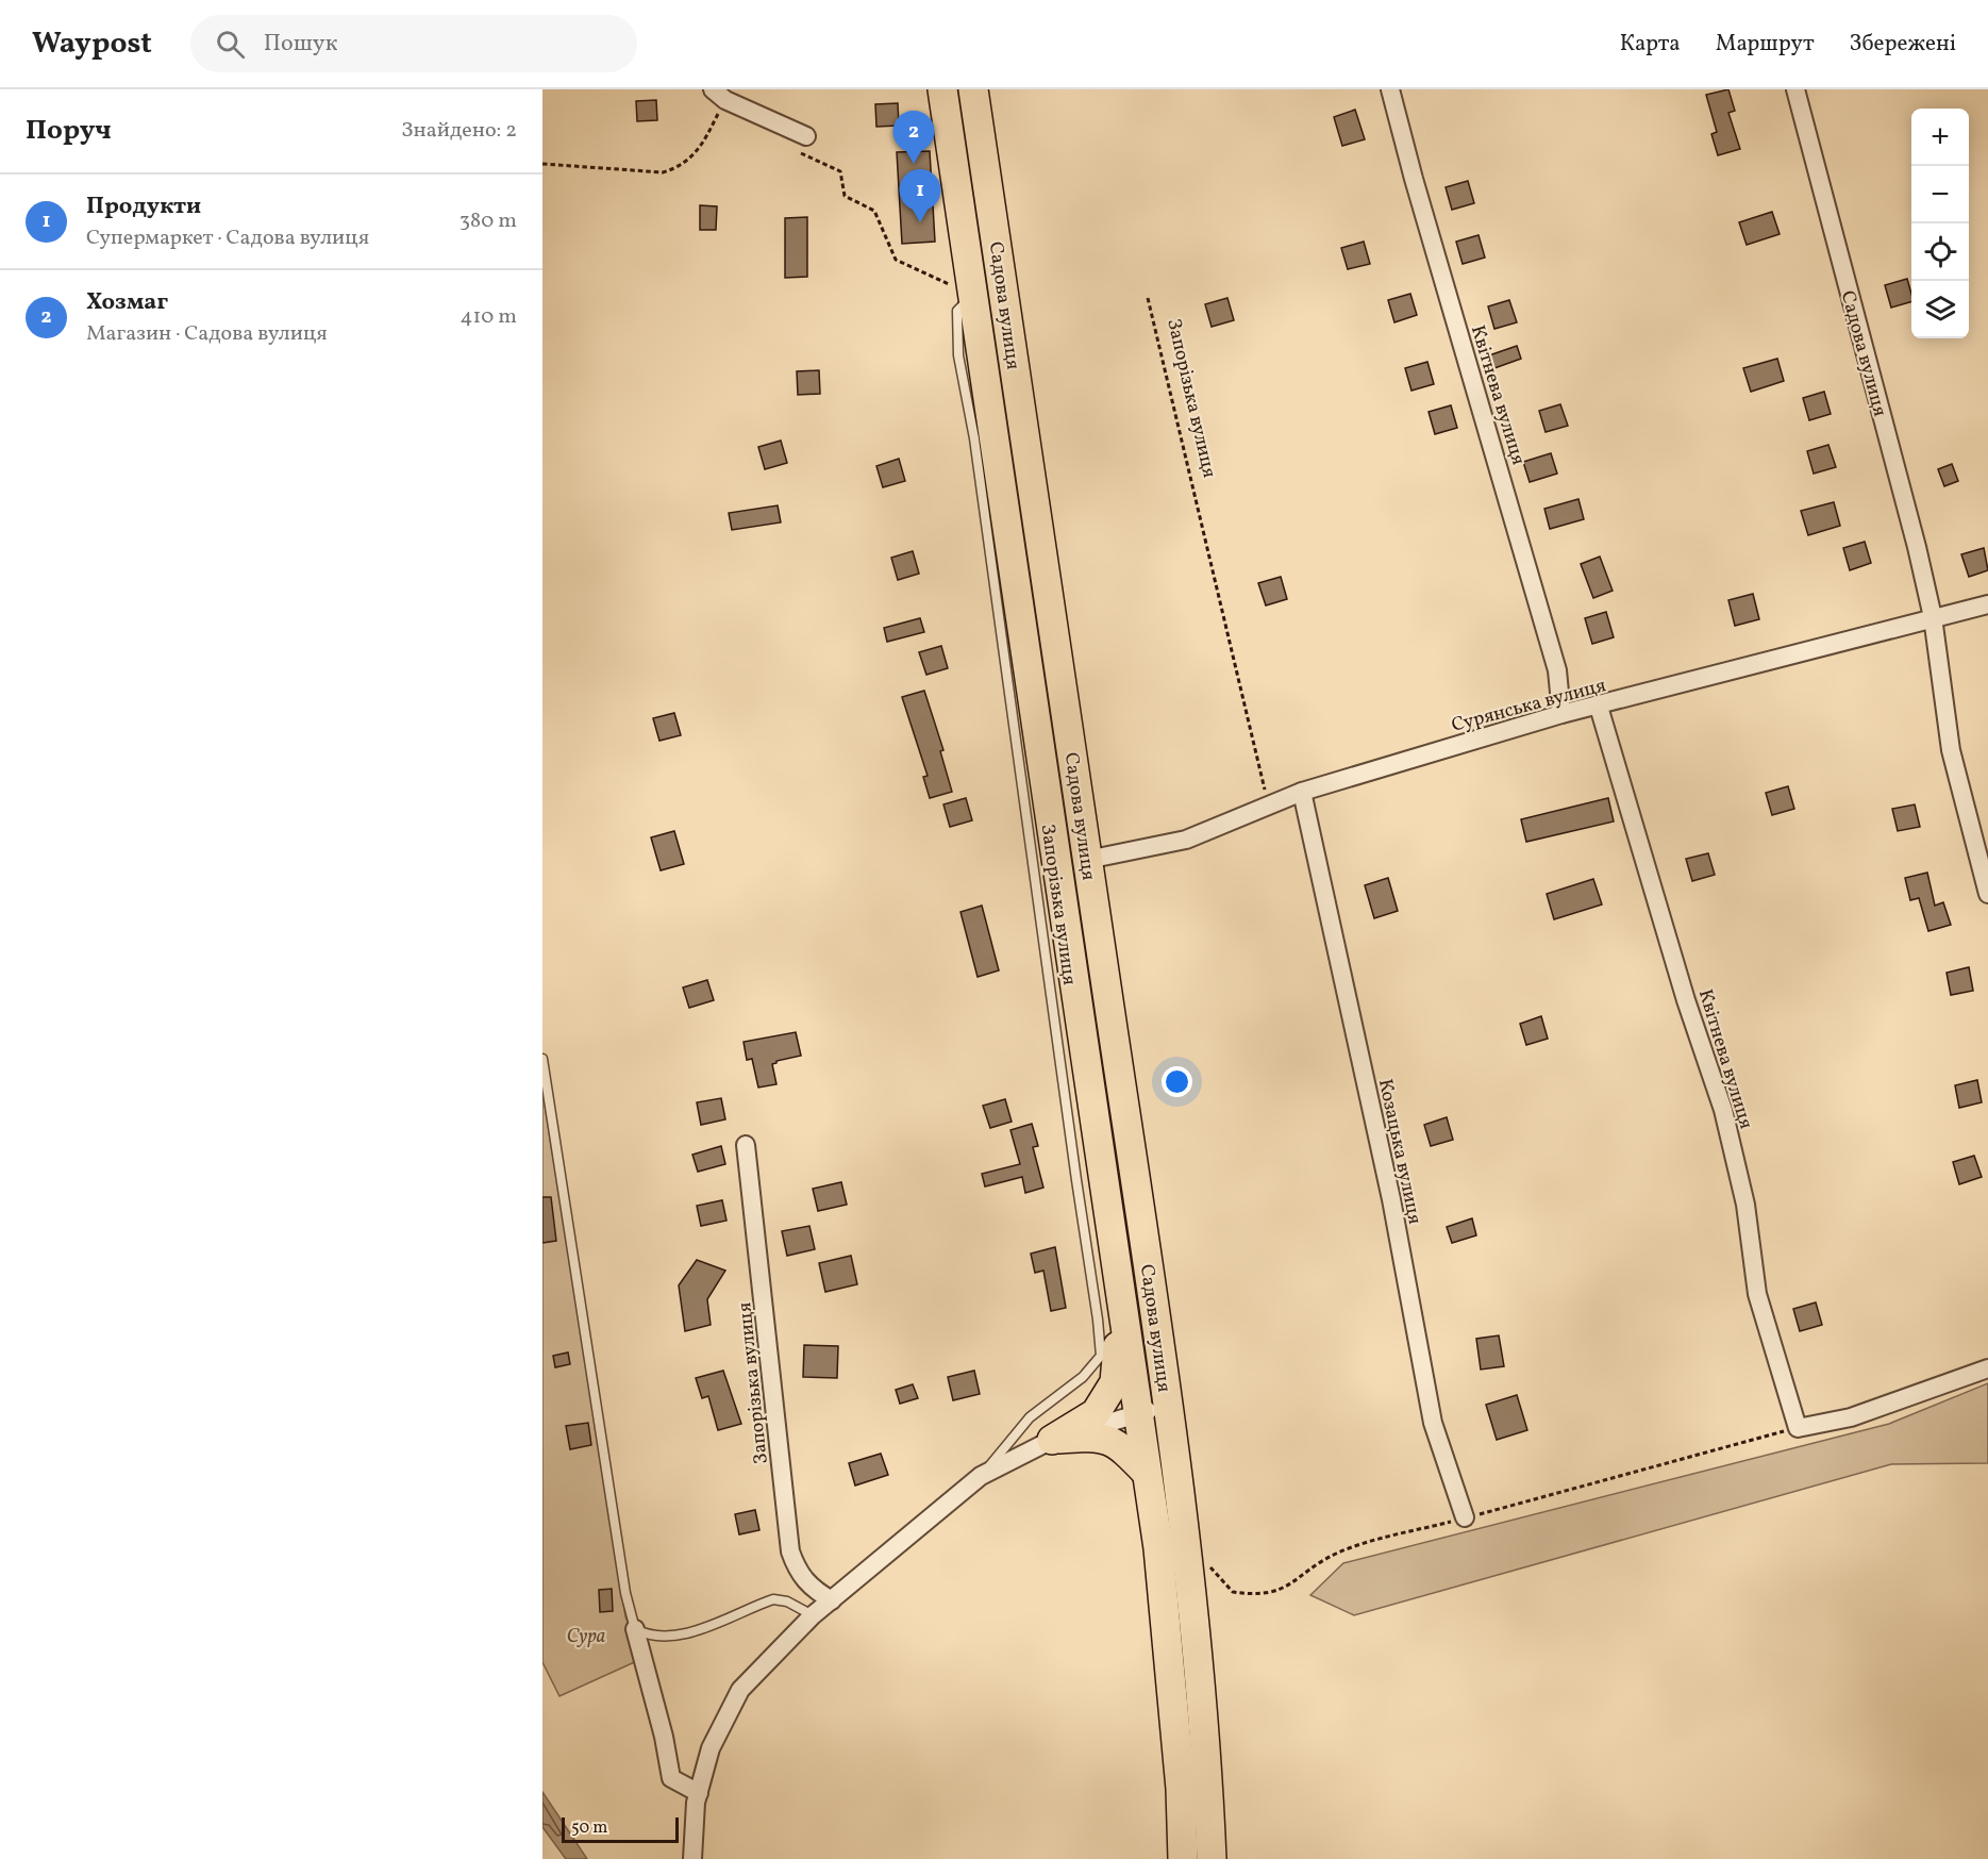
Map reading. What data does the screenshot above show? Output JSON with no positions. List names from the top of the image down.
{
  "streets": {
    "main road": ["Садова вулиця"],
    "street": [
      "Квітнева вулиця",
      "Запорізька вулиця",
      "Сурянська вулиця",
      "Козацька вулиця"
    ]
  },
  "crossings": [
    ["Садова вулиця", "Запорізька вулиця"],
    ["Садова вулиця", "Сурянська вулиця"],
    ["Квітнева вулиця", "Сурянська вулиця"],
    ["Запорізька вулиця", "Сурянська вулиця"],
    ["Сурянська вулиця", "Козацька вулиця"]
  ],
  "parks": ["Сура"],
  "scale_bar": "50 m",
  "page": {
    "header": "Waypost",
    "search": "Пошук",
    "nav": ["Карта", "Маршрут", "Збережені"],
    "heading": ["Поруч", "Знайдено: 2"],
    "map_buttons": ["+", "−"],
    "pins": ["2", "1"],
    "list": [
      {
        "mark": "1",
        "name": "Продукти",
        "note": "Супермаркет · Садова вулиця",
        "value": "380 m"
      },
      {
        "mark": "2",
        "name": "Хозмаг",
        "note": "Магазин · Садова вулиця",
        "value": "410 m"
      }
    ],
    "scale": "50 m"
  }
}
